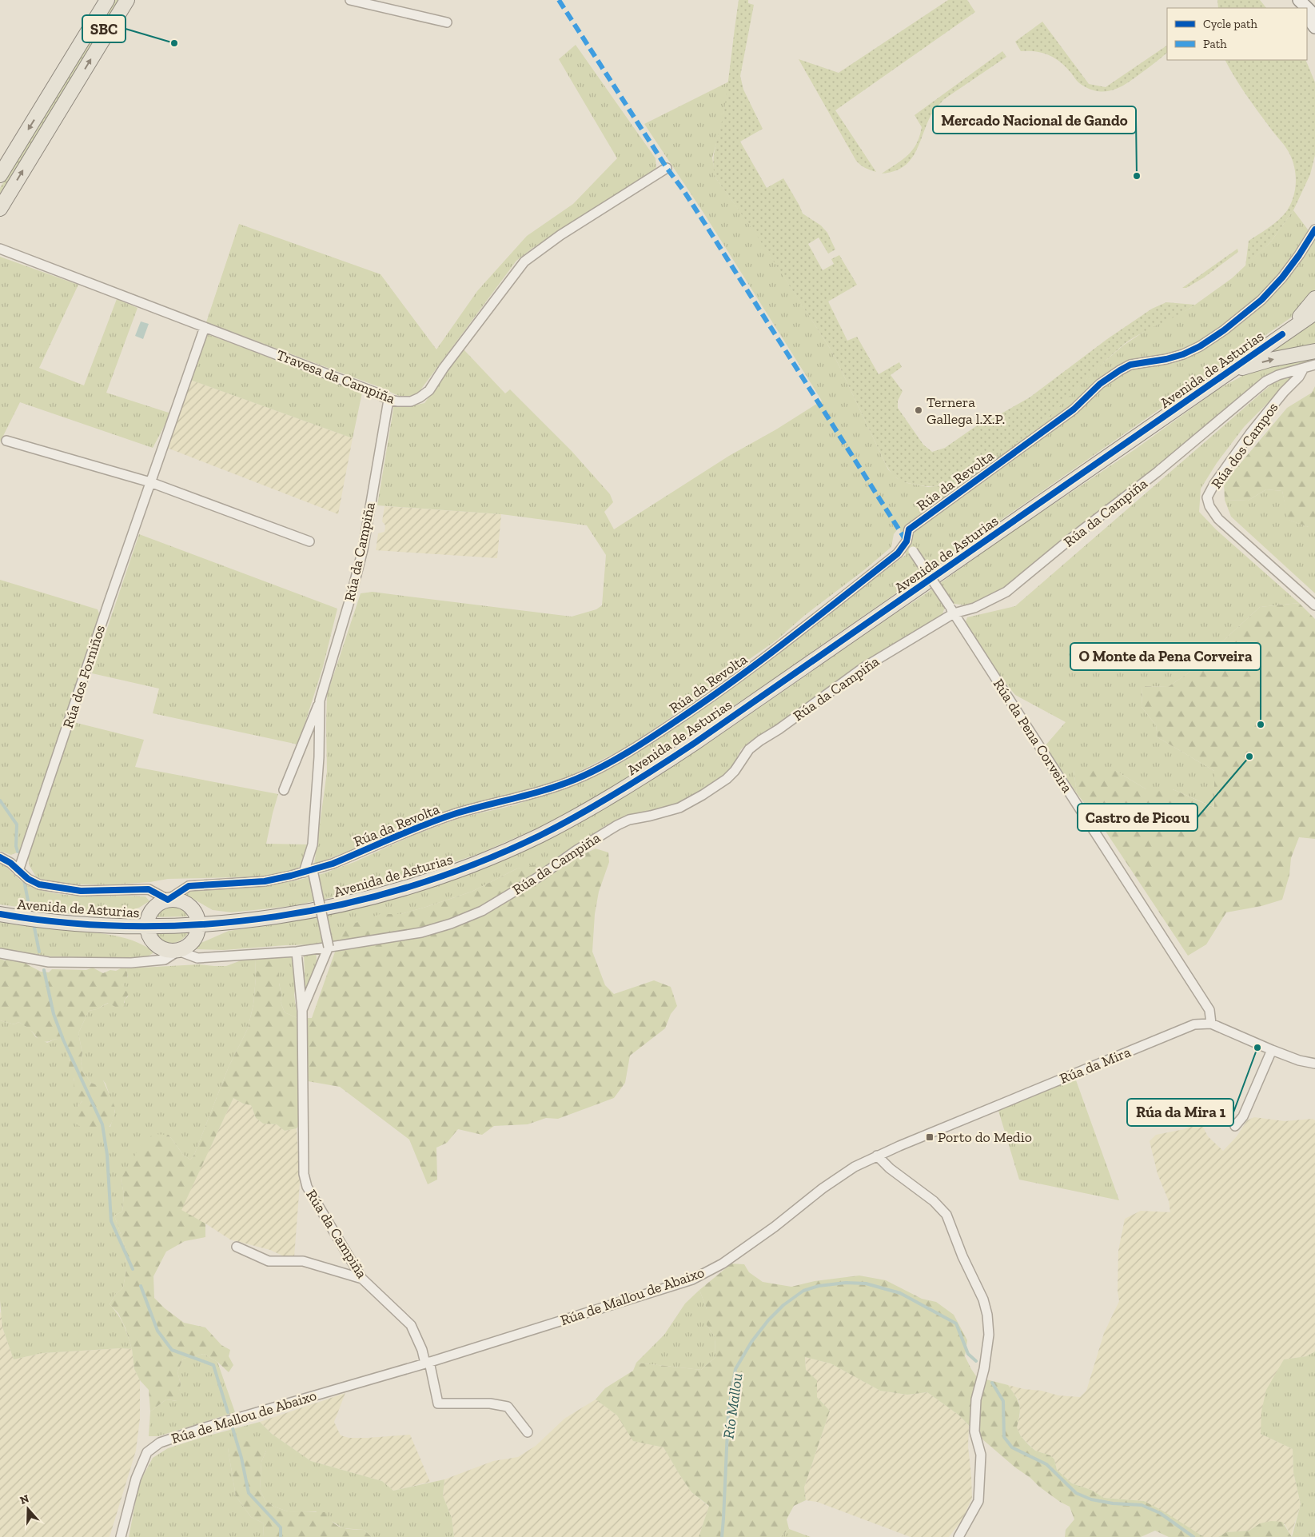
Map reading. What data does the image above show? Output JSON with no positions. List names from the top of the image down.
{
  "streets": {
    "main road": ["Avenida de Asturias"],
    "street": [
      "Travesa da Campiña",
      "Rúa dos Campos",
      "Rúa da Revolta",
      "Rúa da Campiña",
      "Rúa dos Forniños",
      "Rúa da Pena Corveira",
      "Rúa da Mira",
      "Rúa de Mallou de Abaixo"
    ]
  },
  "crossings": [
    ["Travesa da Campiña", "Rúa da Campiña"],
    ["Travesa da Campiña", "Rúa dos Forniños"],
    ["Rúa dos Campos", "Rúa da Campiña"],
    ["Rúa da Revolta", "Rúa da Campiña"],
    ["Rúa da Revolta", "Rúa da Pena Corveira"],
    ["Rúa da Campiña", "Rúa da Pena Corveira"],
    ["Rúa da Campiña", "Rúa de Mallou de Abaixo"],
    ["Rúa da Pena Corveira", "Rúa da Mira"],
    ["Rúa da Mira", "Rúa de Mallou de Abaixo"]
  ],
  "water": ["Río Mallou"],
  "places": {
    "other": [
      "SBC",
      "Mercado Nacional de Gando",
      "Ternera Gallega l.X.P.",
      "O Monte da Pena Corveira",
      "Castro de Picou",
      "Rúa da Mira 1"
    ],
    "transit": ["Porto do Medio"]
  },
  "legend": ["Cycle path", "Path"],
  "north": "top"
}
